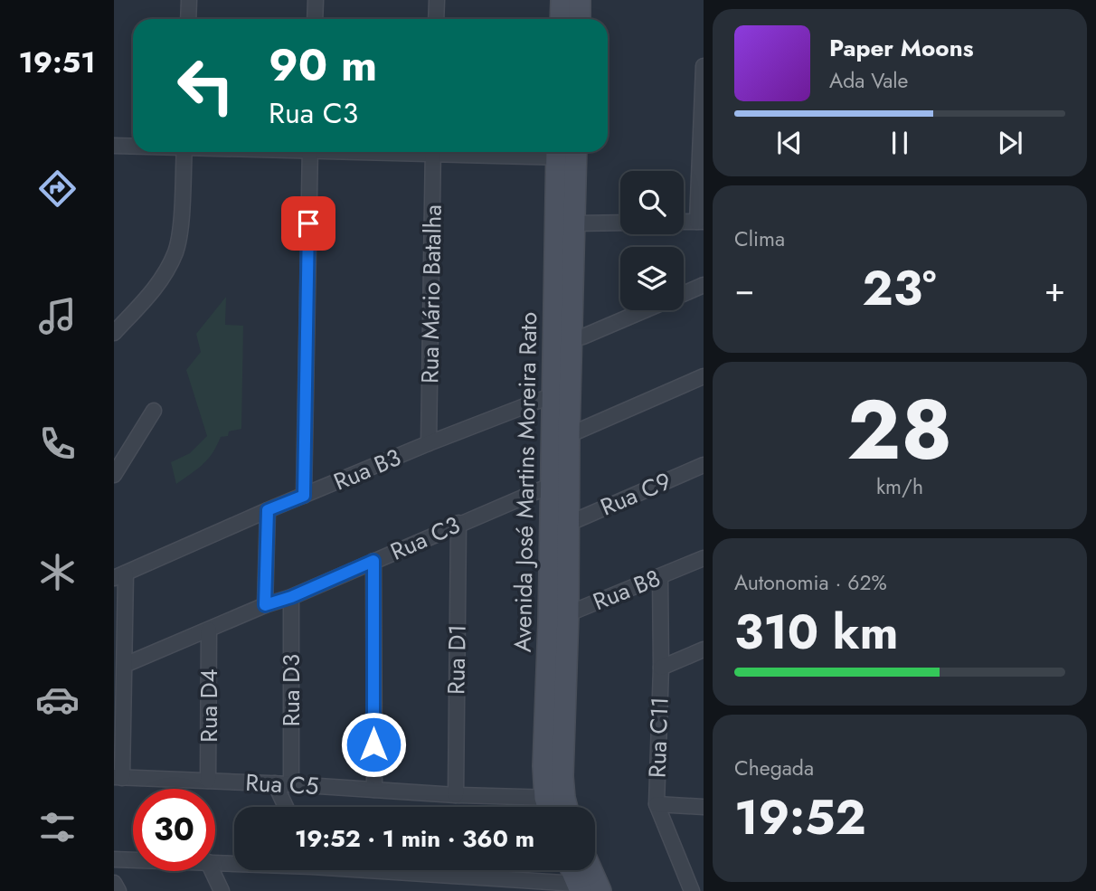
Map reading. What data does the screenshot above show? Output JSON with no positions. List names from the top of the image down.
{
  "streets": {
    "street": [
      "Rua Mário Batalha",
      "Rua B3",
      "Avenida José Martins Moreira Rato",
      "Rua C9",
      "Rua C3",
      "Rua B8",
      "Rua D1",
      "Rua D3",
      "Rua D4",
      "Rua C11",
      "Rua C5"
    ]
  },
  "crossings": [
    ["Rua Mário Batalha", "Rua B3"],
    ["Rua B3", "Avenida José Martins Moreira Rato"],
    ["Avenida José Martins Moreira Rato", "Rua C9"],
    ["Avenida José Martins Moreira Rato", "Rua C3"],
    ["Avenida José Martins Moreira Rato", "Rua B8"],
    ["Avenida José Martins Moreira Rato", "Rua C5"],
    ["Rua C3", "Rua D1"],
    ["Rua C3", "Rua D3"],
    ["Rua C3", "Rua D4"],
    ["Rua B8", "Rua C11"],
    ["Rua D1", "Rua C5"],
    ["Rua D3", "Rua C5"],
    ["Rua D4", "Rua C5"]
  ],
  "page": {
    "tabs": "19:51",
    "turn": ["90 m", "Rua C3"],
    "song": ["Paper Moons", "Ada Vale"],
    "tile": [
      "Clima",
      ["28", "km/h"],
      ["Autonomia · 62%", "310 km"],
      ["Chegada", "19:52"]
    ],
    "heat": ["−", "23°", "+"],
    "limit": "30",
    "trip": "19:52 · 1 min · 360 m"
  }
}
